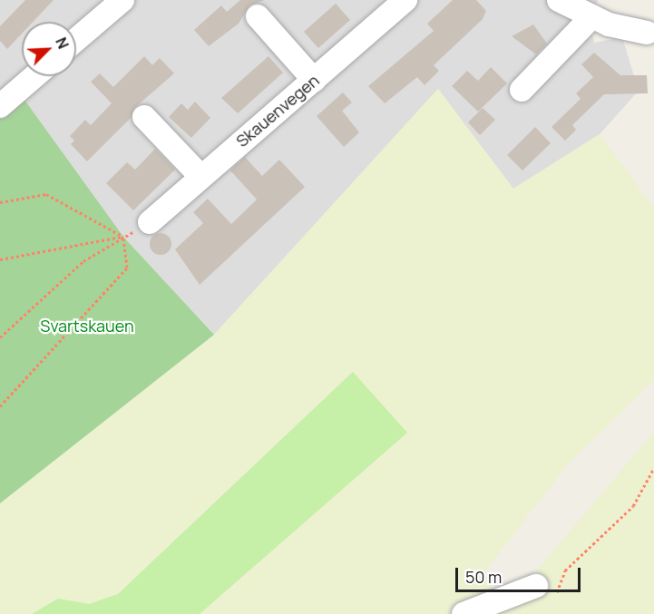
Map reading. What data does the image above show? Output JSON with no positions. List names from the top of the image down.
{
  "streets": {
    "street": ["Skauenvegen"]
  },
  "parks": ["Svartskauen"],
  "scale_bar": "50 m",
  "north": "top right"
}
